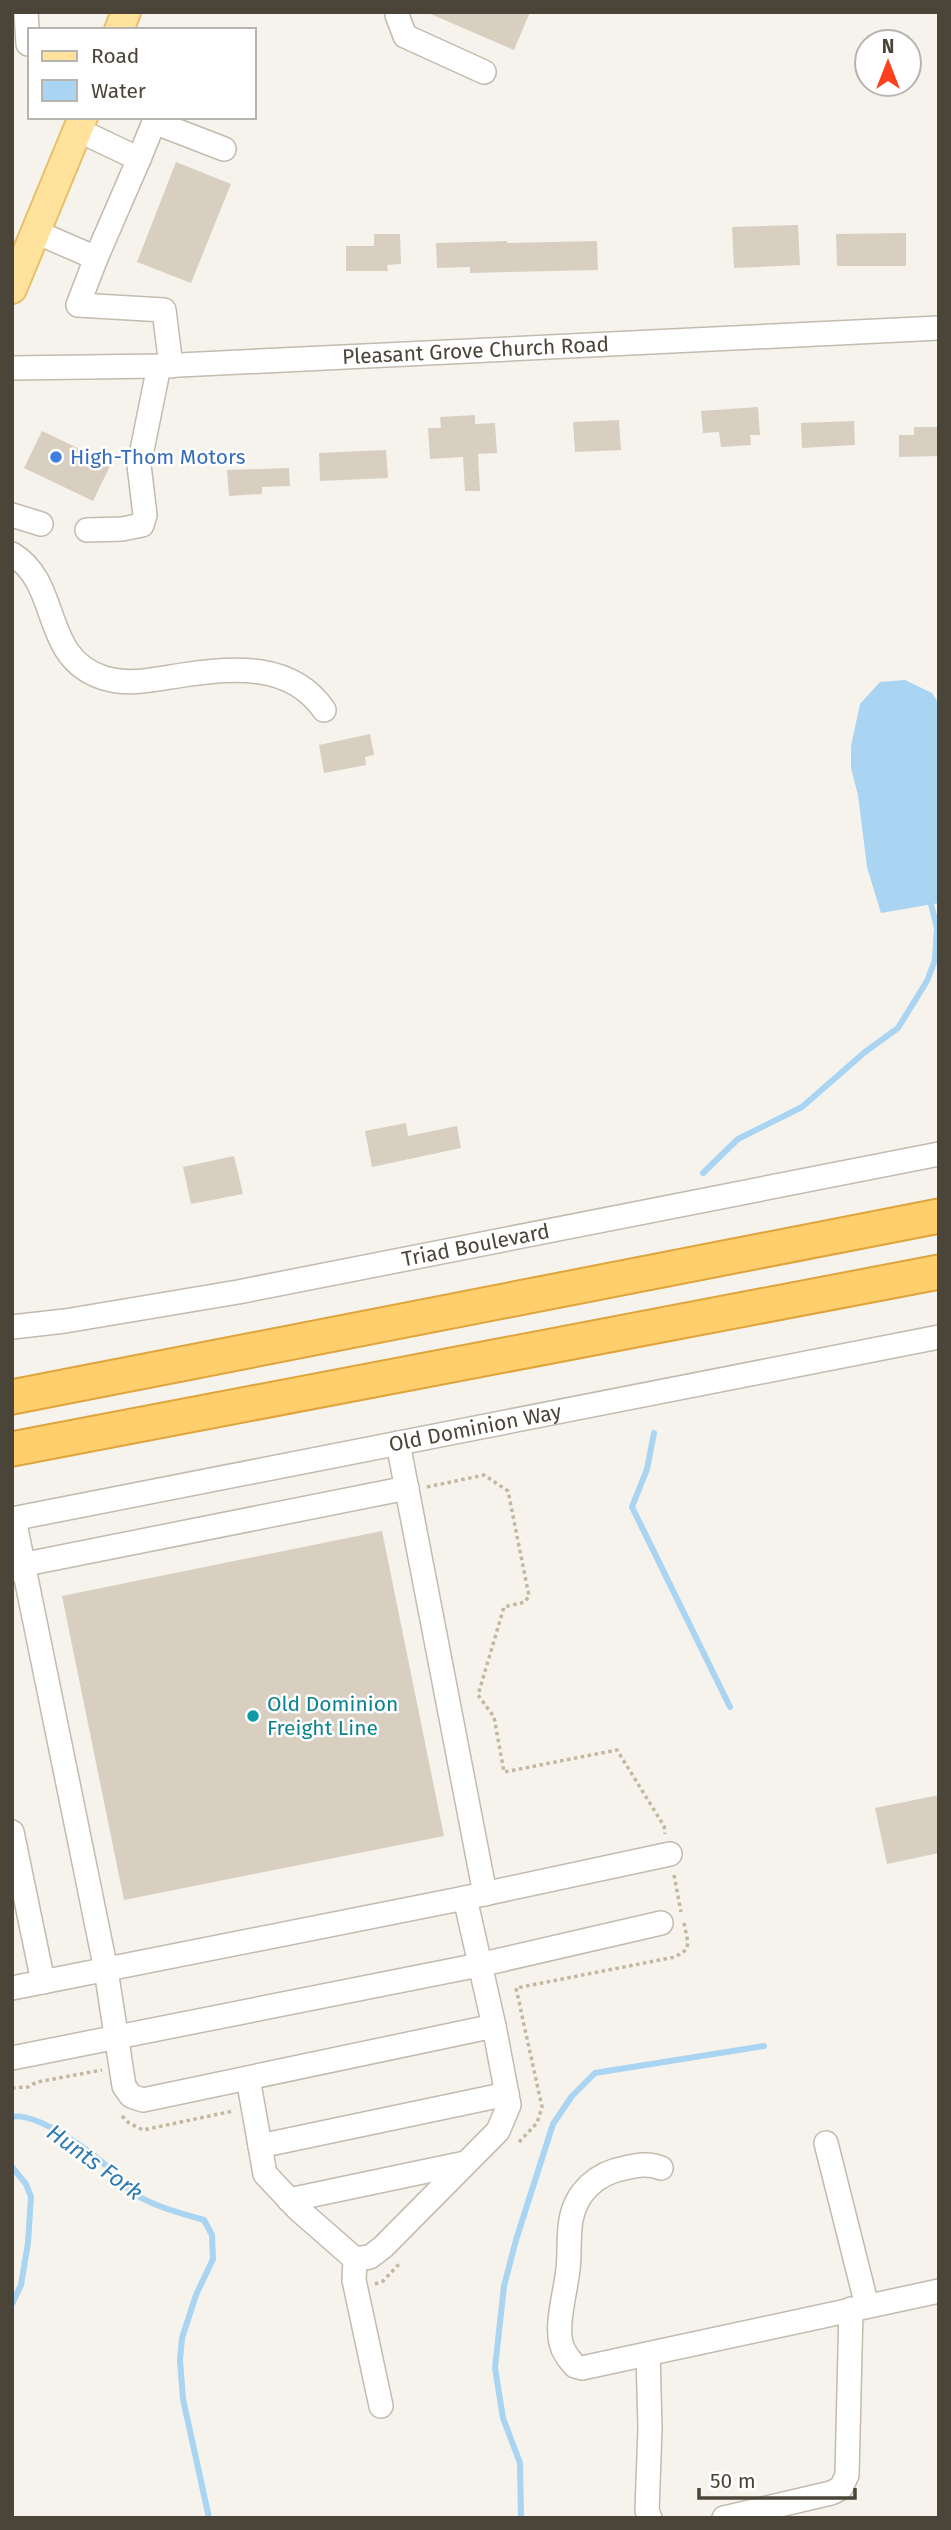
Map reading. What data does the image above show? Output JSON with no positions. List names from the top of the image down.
{
  "streets": {
    "street": ["Pleasant Grove Church Road", "Triad Boulevard", "Old Dominion Way"]
  },
  "water": ["Hunts Fork"],
  "places": ["High-Thom Motors", "Old Dominion Freight Line"],
  "legend": ["Road", "Water"],
  "scale_bar": "50 m",
  "north": "top"
}
